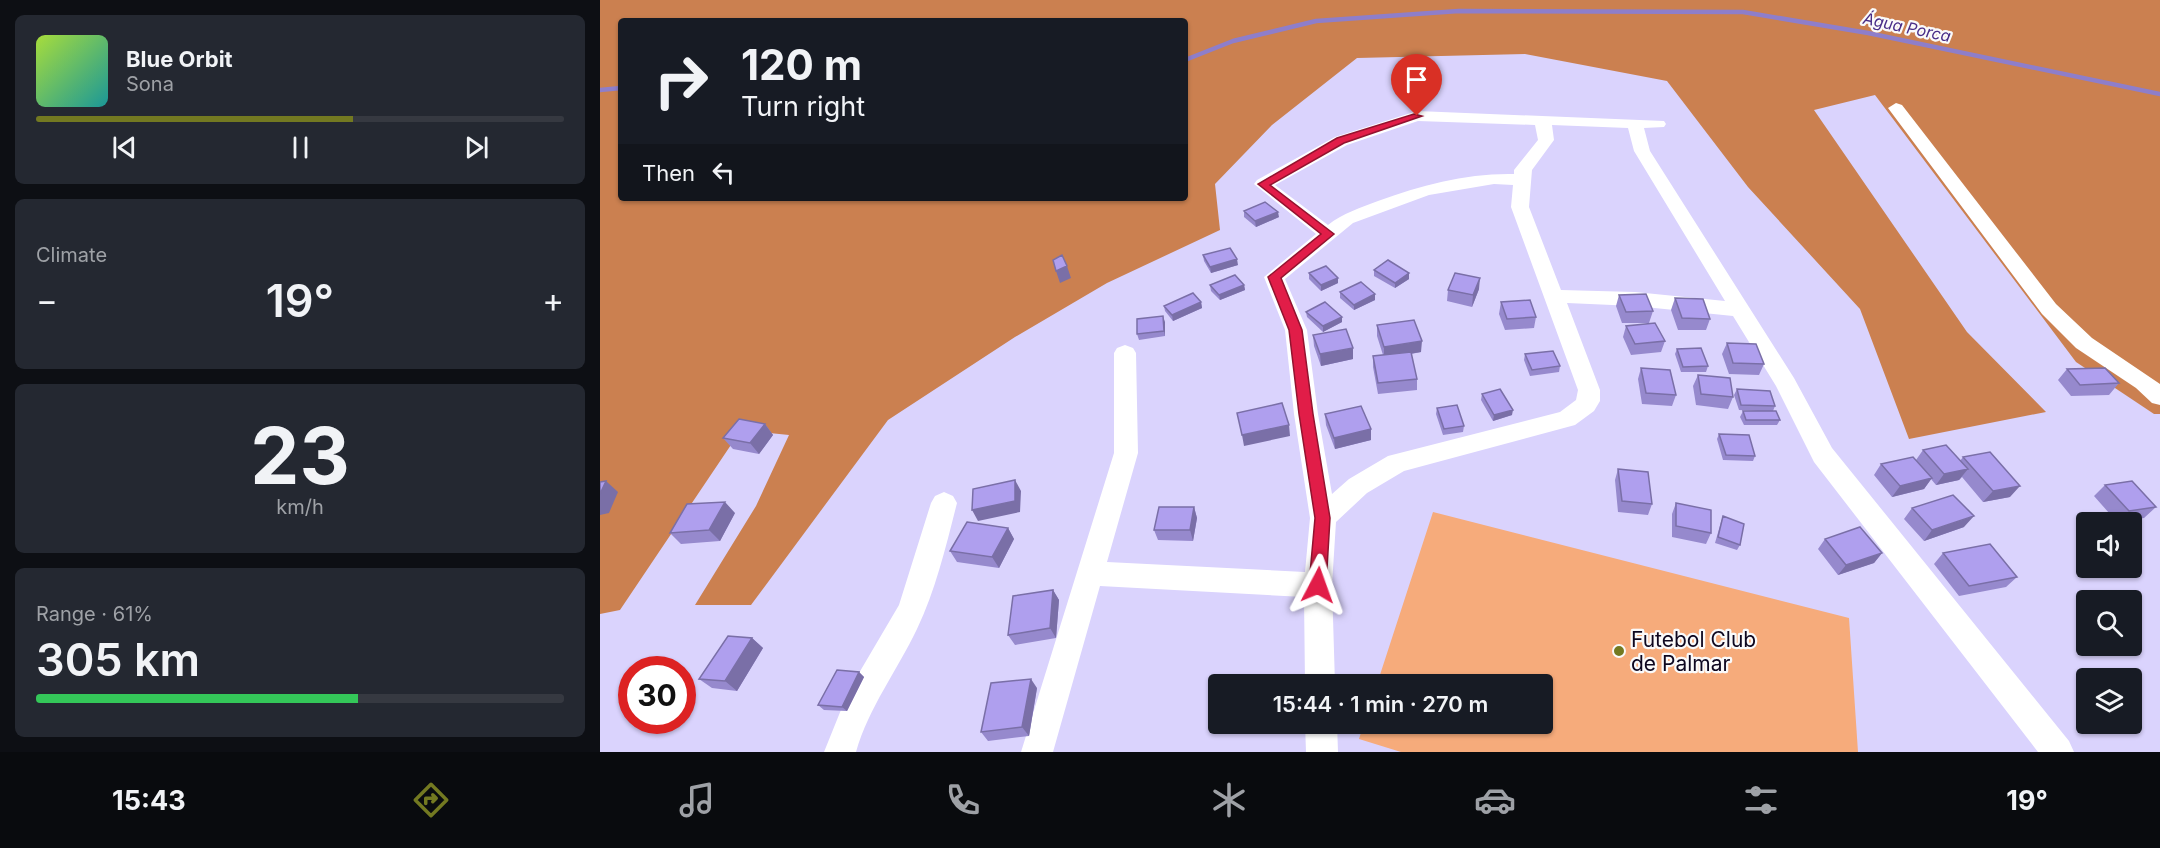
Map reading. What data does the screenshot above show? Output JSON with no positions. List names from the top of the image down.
{
  "water": ["Água Porca"],
  "places": ["Futebol Club de Palmar"],
  "page": {
    "turn": ["120 m", "Turn right"],
    "song": ["Blue Orbit", "Sona"],
    "then": "Then",
    "tile": [
      "Climate",
      ["23", "km/h"],
      ["Range · 61%", "305 km"]
    ],
    "heat": ["−", "19°", "+"],
    "limit": "30",
    "trip": "15:44 · 1 min · 270 m",
    "tabs": ["15:43", "19°"]
  }
}
